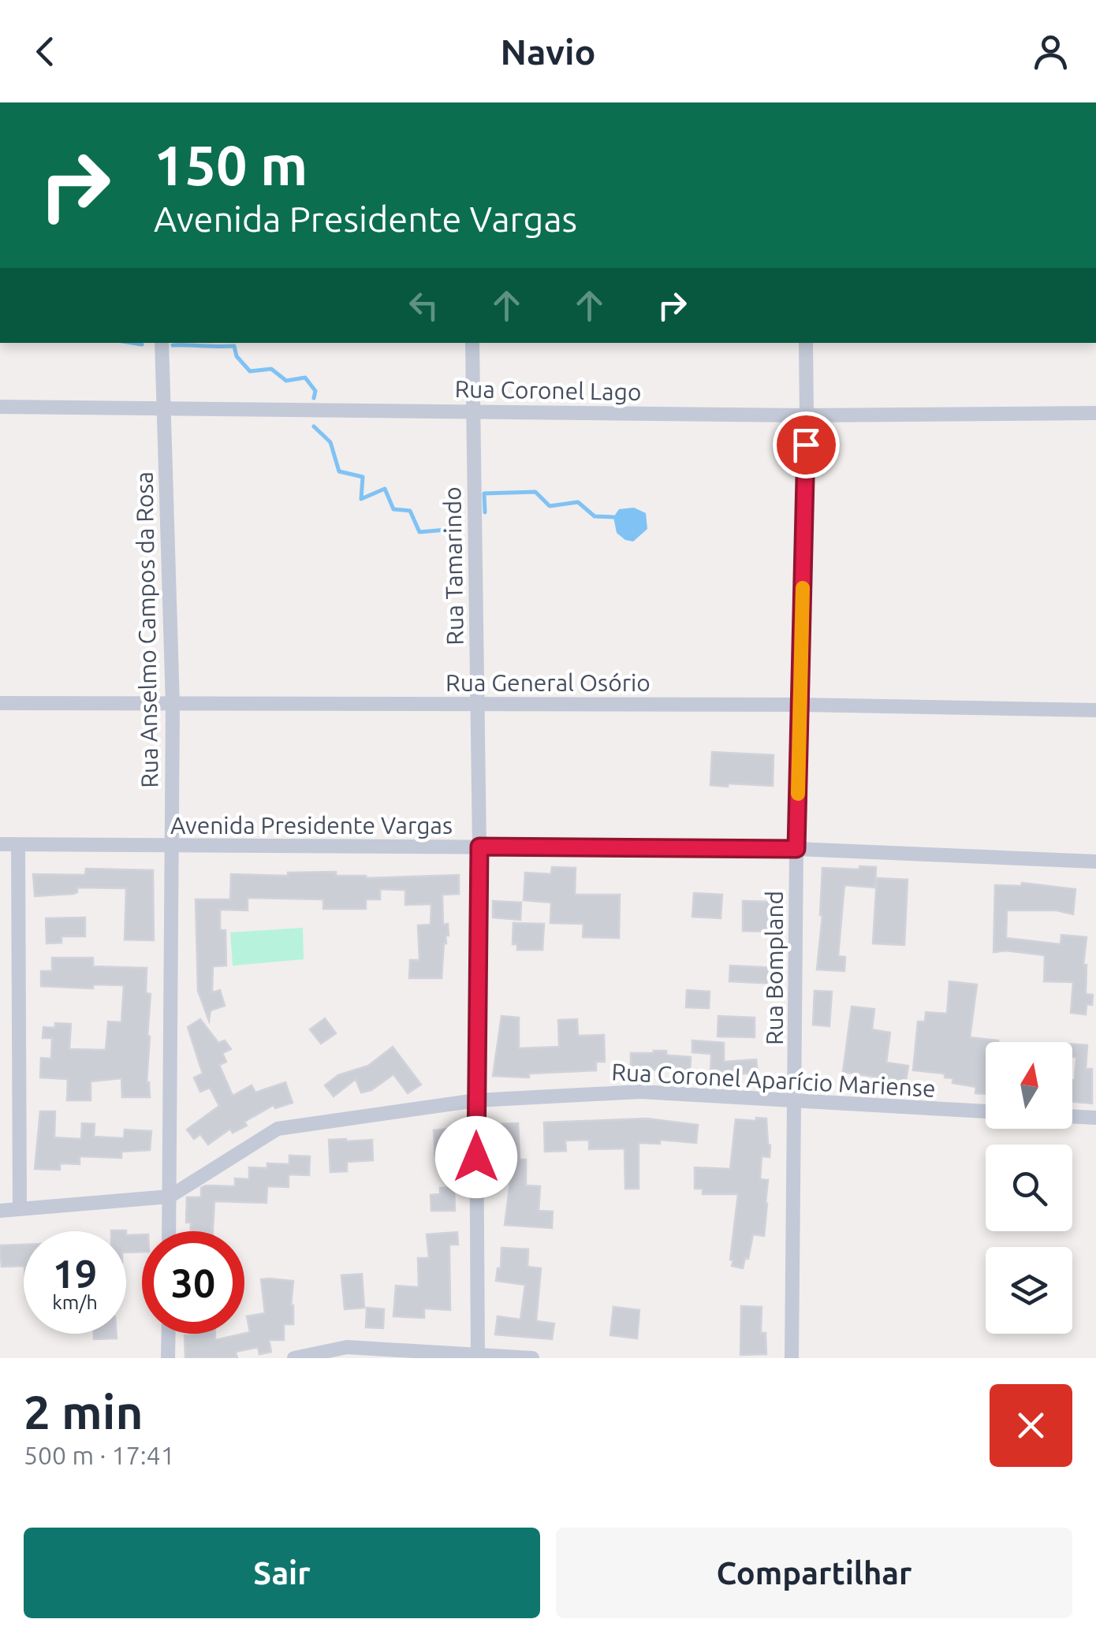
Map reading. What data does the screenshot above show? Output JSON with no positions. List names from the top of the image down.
{
  "streets": {
    "street": [
      "Rua Coronel Lago",
      "Rua Tamarindo",
      "Rua Anselmo Campos da Rosa",
      "Rua General Osório",
      "Avenida Presidente Vargas",
      "Rua Bompland",
      "Rua Coronel Aparício Mariense"
    ]
  },
  "crossings": [
    ["Rua Coronel Lago", "Rua Tamarindo"],
    ["Rua Coronel Lago", "Rua Anselmo Campos da Rosa"],
    ["Rua Coronel Lago", "Rua Bompland"],
    ["Rua Tamarindo", "Rua General Osório"],
    ["Rua Tamarindo", "Avenida Presidente Vargas"],
    ["Rua Tamarindo", "Rua Coronel Aparício Mariense"],
    ["Rua Anselmo Campos da Rosa", "Rua General Osório"],
    ["Rua Anselmo Campos da Rosa", "Avenida Presidente Vargas"],
    ["Rua Anselmo Campos da Rosa", "Rua Coronel Aparício Mariense"],
    ["Rua General Osório", "Rua Bompland"],
    ["Avenida Presidente Vargas", "Rua Bompland"],
    ["Rua Bompland", "Rua Coronel Aparício Mariense"]
  ],
  "north": "top",
  "page": {
    "header": "Navio",
    "turn": ["150 m", "Avenida Presidente Vargas"],
    "speed": "19 km/h",
    "limit": "30",
    "heading": ["2 min", "500 m · 17:41"],
    "buttons": ["Sair", "Compartilhar"]
  }
}
